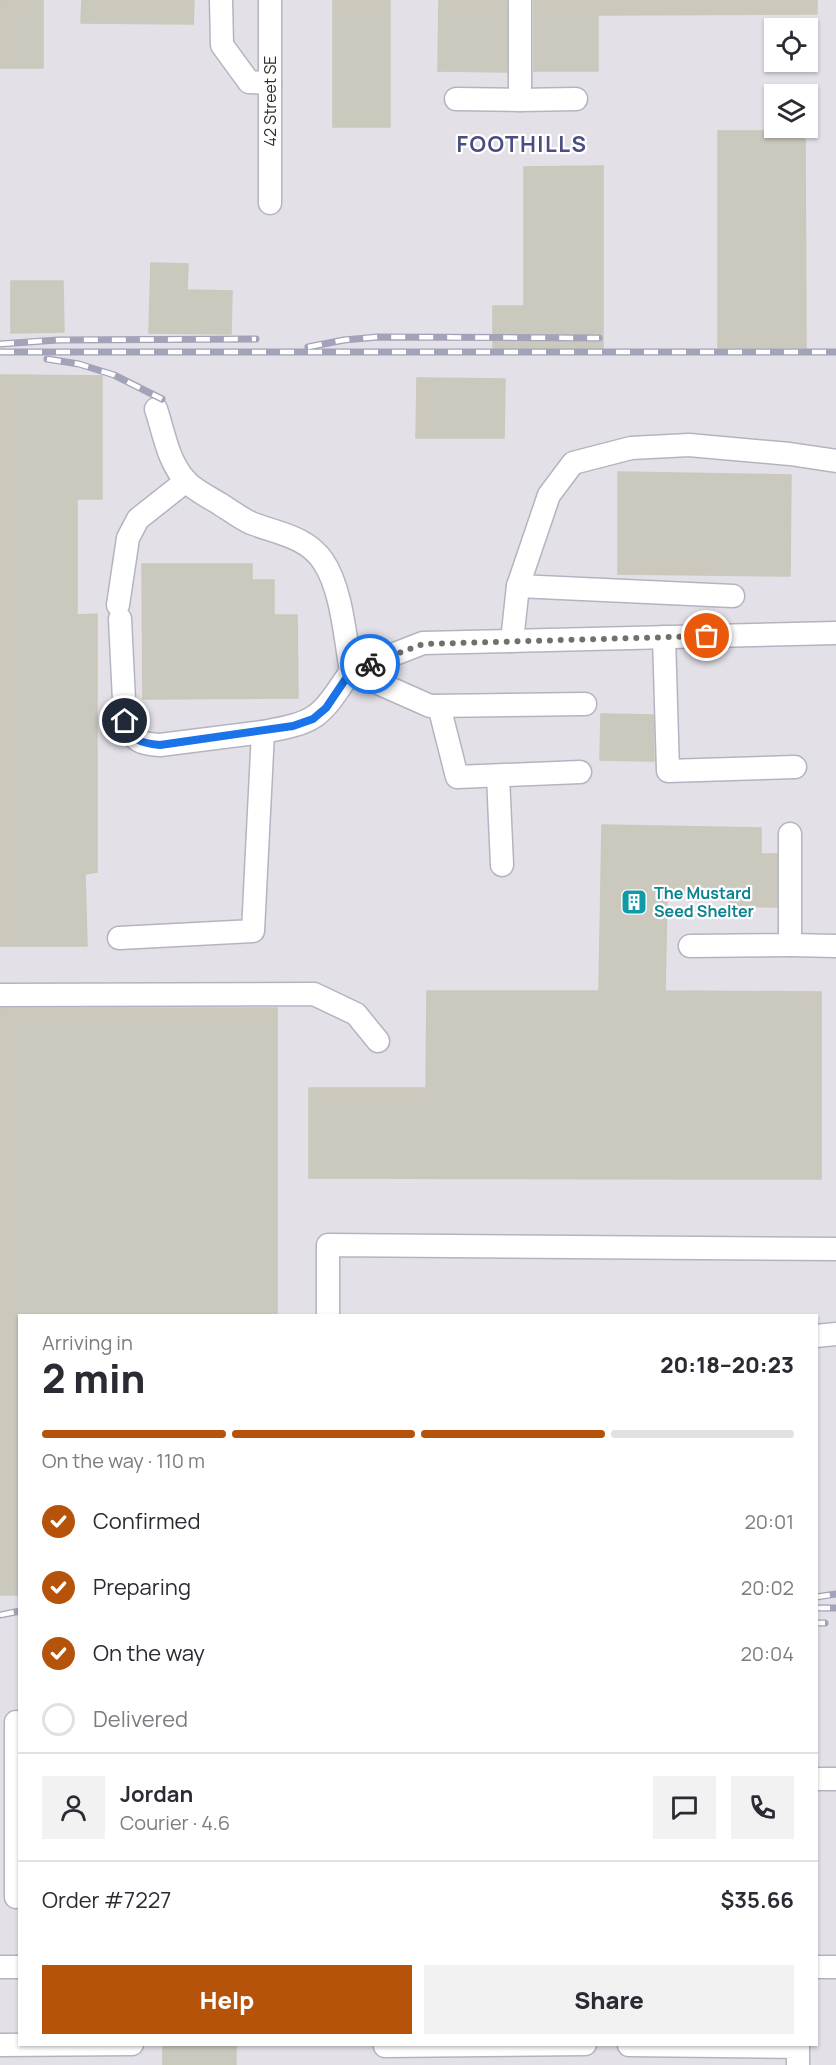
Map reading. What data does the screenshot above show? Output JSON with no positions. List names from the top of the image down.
{
  "streets": {
    "street": ["42 Street SE"]
  },
  "districts": ["FOOTHILLS"],
  "places": {
    "building": ["The Mustard Seed Shelter"]
  },
  "page": {
    "heading": ["2 min", "Arriving in", "20:18–20:23"],
    "panel": [
      "Jordan",
      "Courier · 4.6",
      "Order #7227",
      "$35.66"
    ],
    "bar": "On the way · 110 m",
    "list": [
      ["Confirmed", "20:01"],
      ["Preparing", "20:02"],
      ["On the way", "20:04"],
      "Delivered"
    ],
    "buttons": ["Help", "Share"]
  }
}
